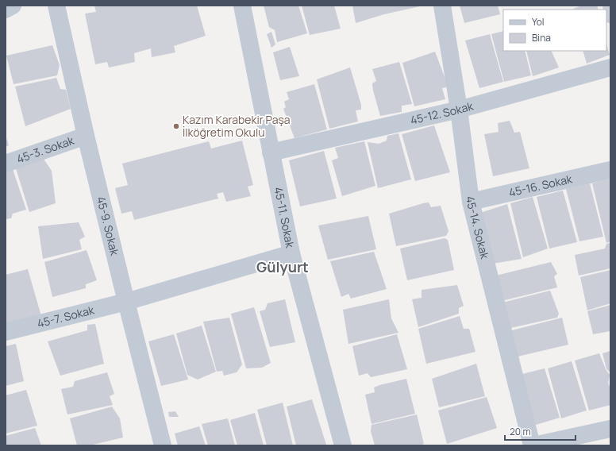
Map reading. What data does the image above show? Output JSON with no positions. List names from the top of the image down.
{
  "streets": {
    "street": [
      "45-12. Sokak",
      "45-3. Sokak",
      "45-16. Sokak",
      "45-11. Sokak",
      "45-9. Sokak",
      "45-14. Sokak",
      "45-7. Sokak"
    ]
  },
  "crossings": [
    ["45-12. Sokak", "45-11. Sokak"],
    ["45-12. Sokak", "45-14. Sokak"],
    ["45-3. Sokak", "45-9. Sokak"],
    ["45-16. Sokak", "45-14. Sokak"],
    ["45-11. Sokak", "45-7. Sokak"],
    ["45-9. Sokak", "45-7. Sokak"]
  ],
  "districts": ["Gülyurt"],
  "places": ["Kazım Karabekir Paşa İlköğretim Okulu"],
  "legend": ["Yol", "Bina"],
  "scale_bar": "20 m"
}
